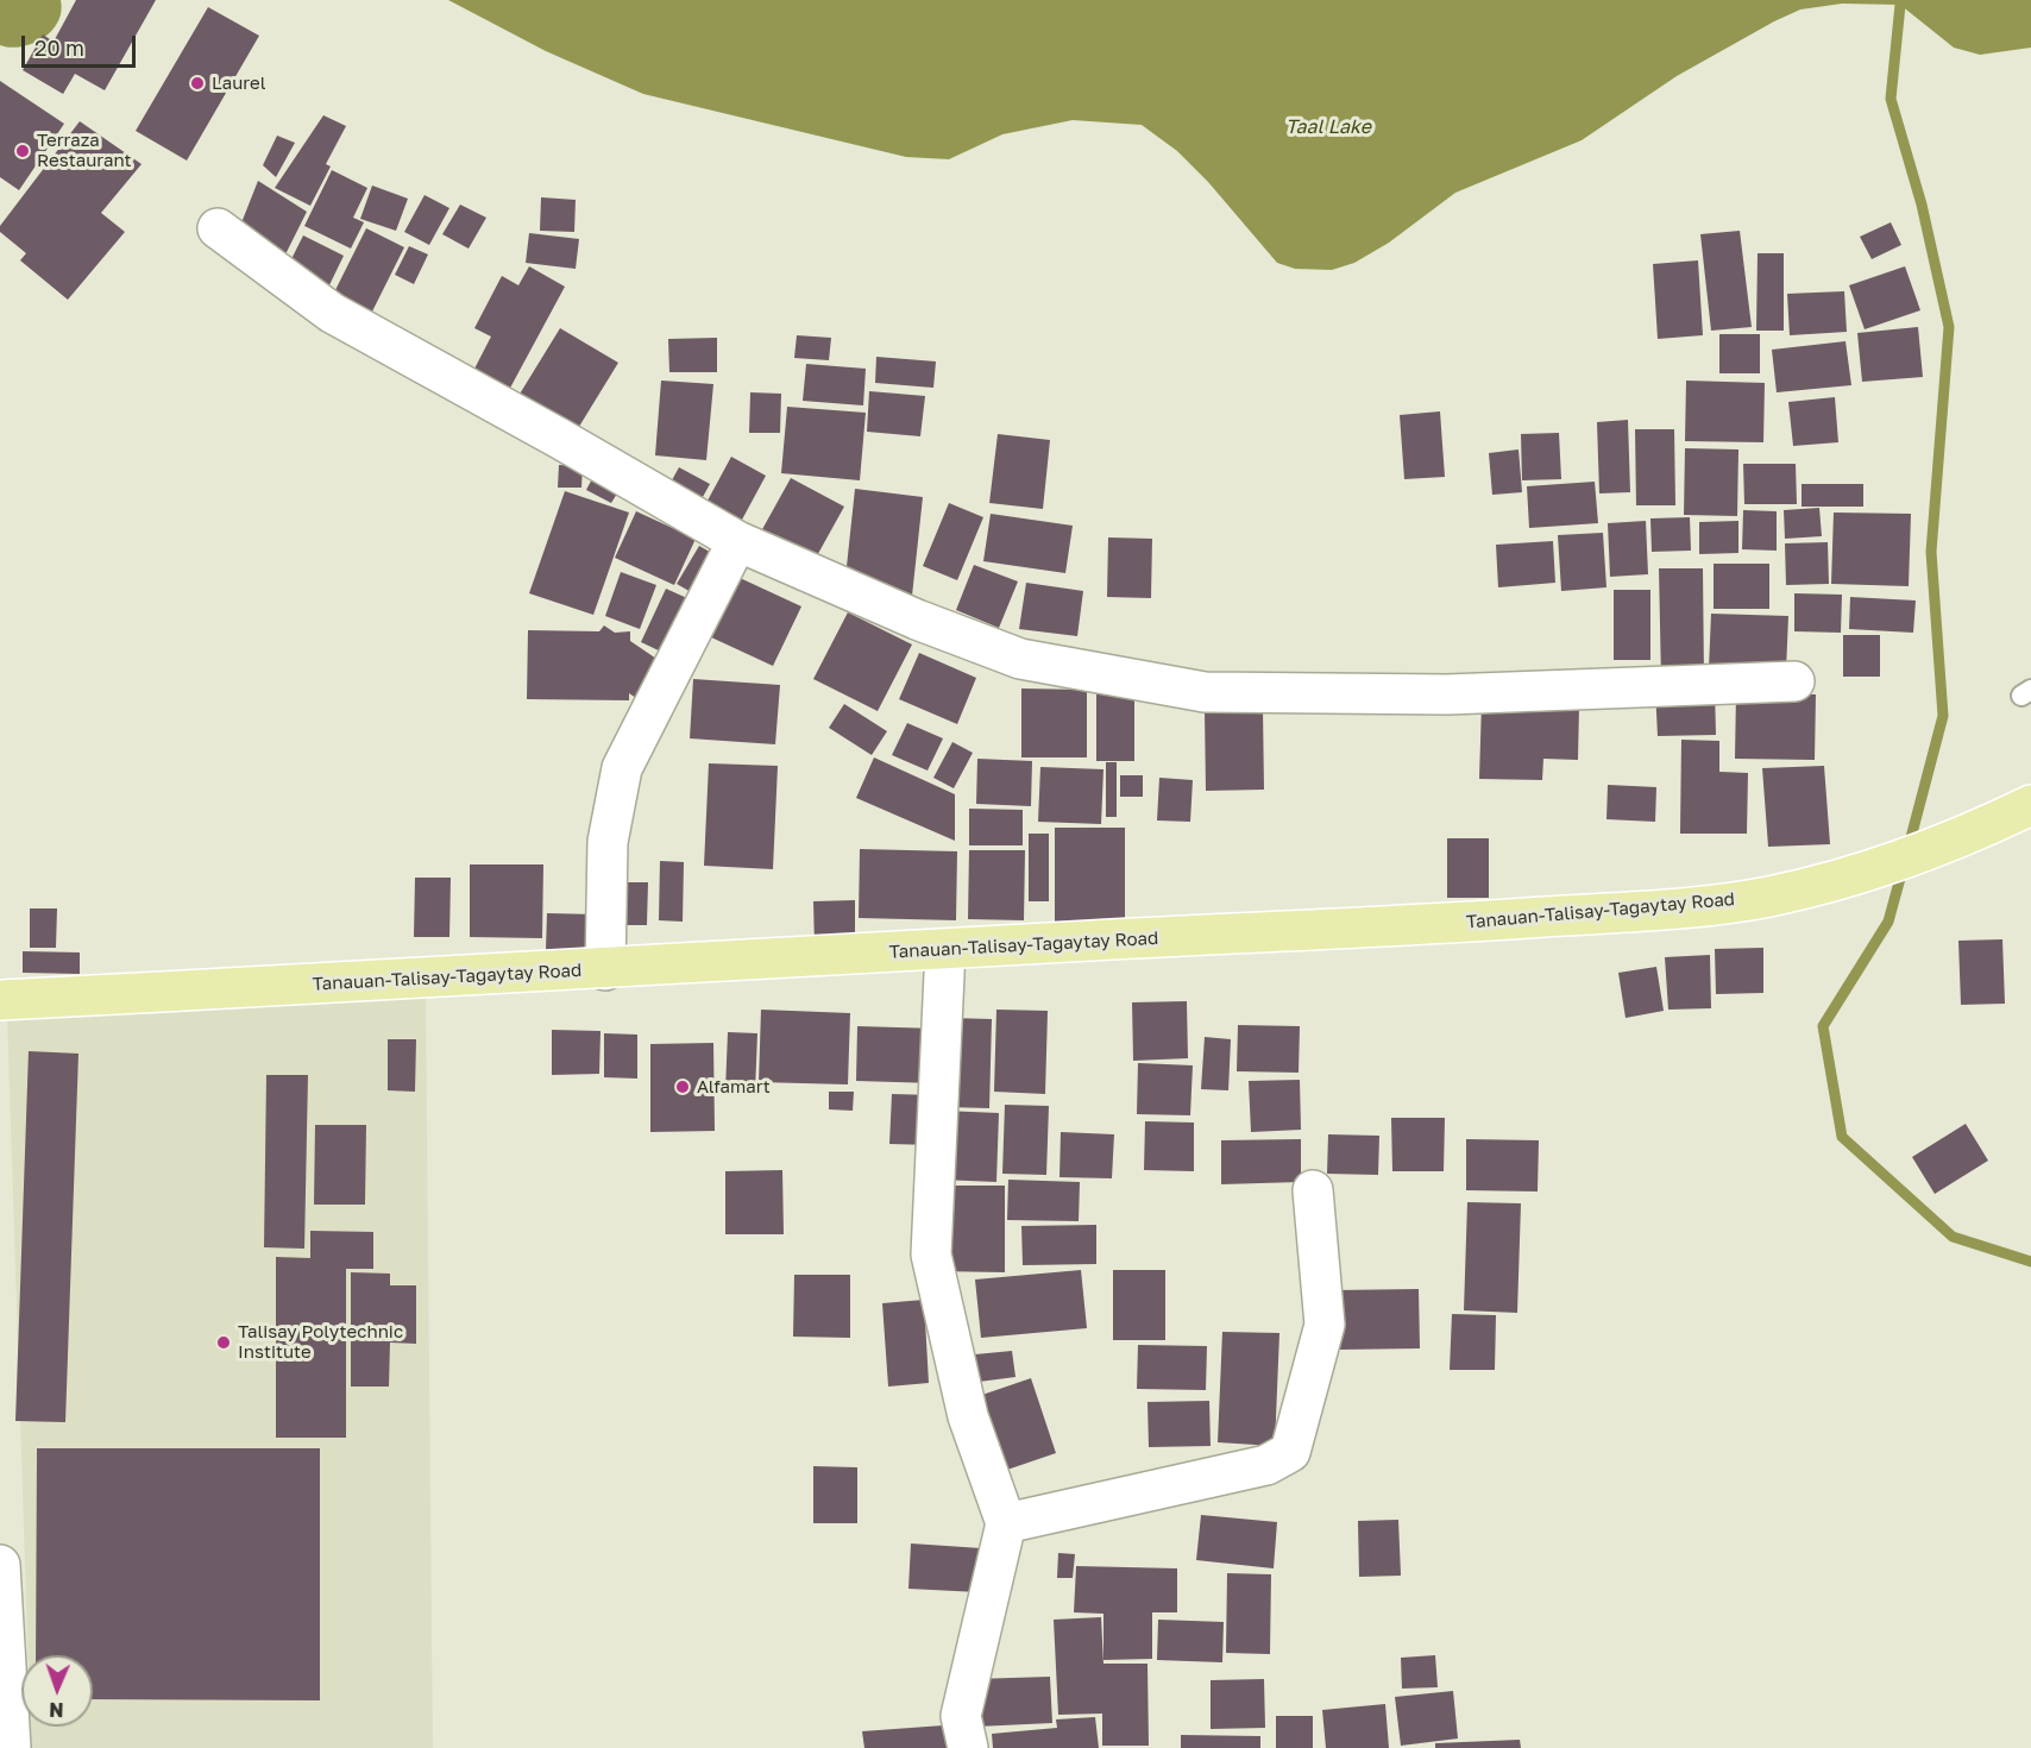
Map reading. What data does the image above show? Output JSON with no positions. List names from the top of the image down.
{
  "streets": {
    "main road": ["Tanauan-Talisay-Tagaytay Road"]
  },
  "water": ["Taal Lake"],
  "places": [
    "Laurel",
    "Terraza Restaurant",
    "Alfamart",
    "Talisay Polytechnic Institute"
  ],
  "scale_bar": "20 m",
  "north": "bottom"
}
